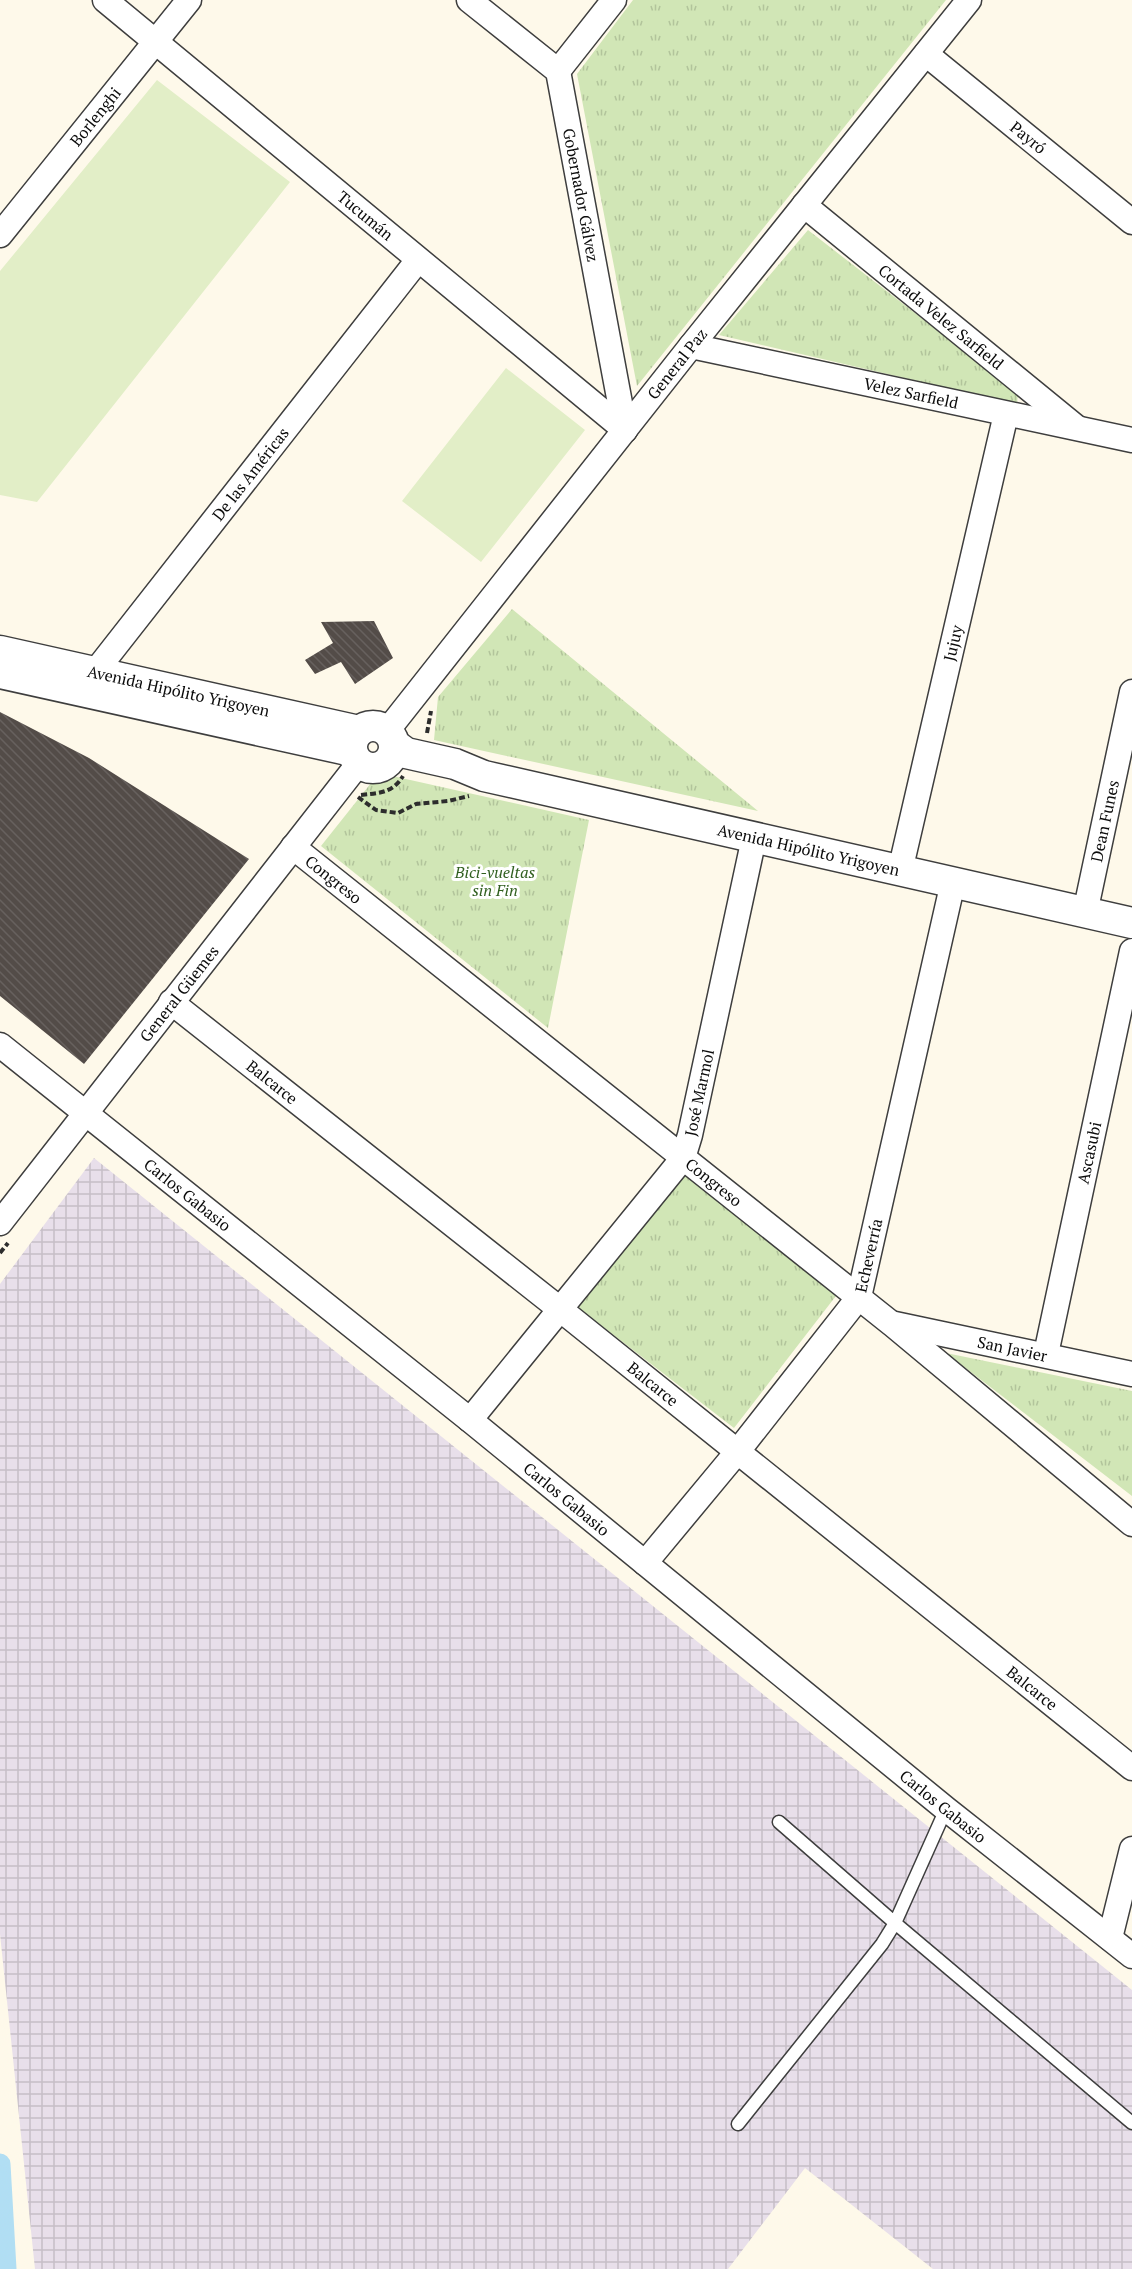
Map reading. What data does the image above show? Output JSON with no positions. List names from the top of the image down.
{
  "streets": {
    "street": [
      "Borlenghi",
      "Payró",
      "Gobernador Gálvez",
      "Tucumán",
      "Cortada Velez Sarfield",
      "General Paz",
      "Velez Sarfield",
      "De las Américas",
      "Jujuy",
      "Avenida Hipólito Yrigoyen",
      "Dean Funes",
      "Congreso",
      "General Güemes",
      "Balcarce",
      "José Marmol",
      "Ascasubi",
      "Carlos Gabasio",
      "Echeverría",
      "San Javier"
    ]
  },
  "crossings": [
    ["Borlenghi", "Tucumán"],
    ["Payró", "General Paz"],
    ["Gobernador Gálvez", "Tucumán"],
    ["Gobernador Gálvez", "General Paz"],
    ["Tucumán", "General Paz"],
    ["Tucumán", "De las Américas"],
    ["Cortada Velez Sarfield", "General Paz"],
    ["Cortada Velez Sarfield", "Velez Sarfield"],
    ["General Paz", "Velez Sarfield"],
    ["General Paz", "Avenida Hipólito Yrigoyen"],
    ["General Paz", "General Güemes"],
    ["Velez Sarfield", "Jujuy"],
    ["De las Américas", "Avenida Hipólito Yrigoyen"],
    ["Jujuy", "Avenida Hipólito Yrigoyen"],
    ["Avenida Hipólito Yrigoyen", "Dean Funes"],
    ["Avenida Hipólito Yrigoyen", "General Güemes"],
    ["Avenida Hipólito Yrigoyen", "José Marmol"],
    ["Avenida Hipólito Yrigoyen", "Echeverría"],
    ["Congreso", "General Güemes"],
    ["Congreso", "José Marmol"],
    ["Congreso", "Echeverría"],
    ["Congreso", "San Javier"],
    ["General Güemes", "Balcarce"],
    ["General Güemes", "Carlos Gabasio"],
    ["Balcarce", "José Marmol"],
    ["Balcarce", "Echeverría"],
    ["José Marmol", "Carlos Gabasio"],
    ["Ascasubi", "San Javier"],
    ["Carlos Gabasio", "Echeverría"]
  ],
  "parks": ["Bici-vueltas sin Fin"]
}
